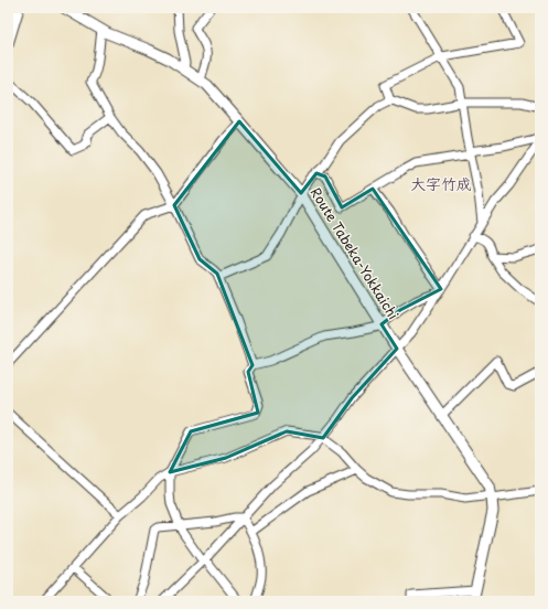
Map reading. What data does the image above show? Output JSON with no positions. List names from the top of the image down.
{
  "streets": {
    "main road": ["Route Tabeka-Yokkaichi"]
  },
  "districts": ["大字竹成"]
}
